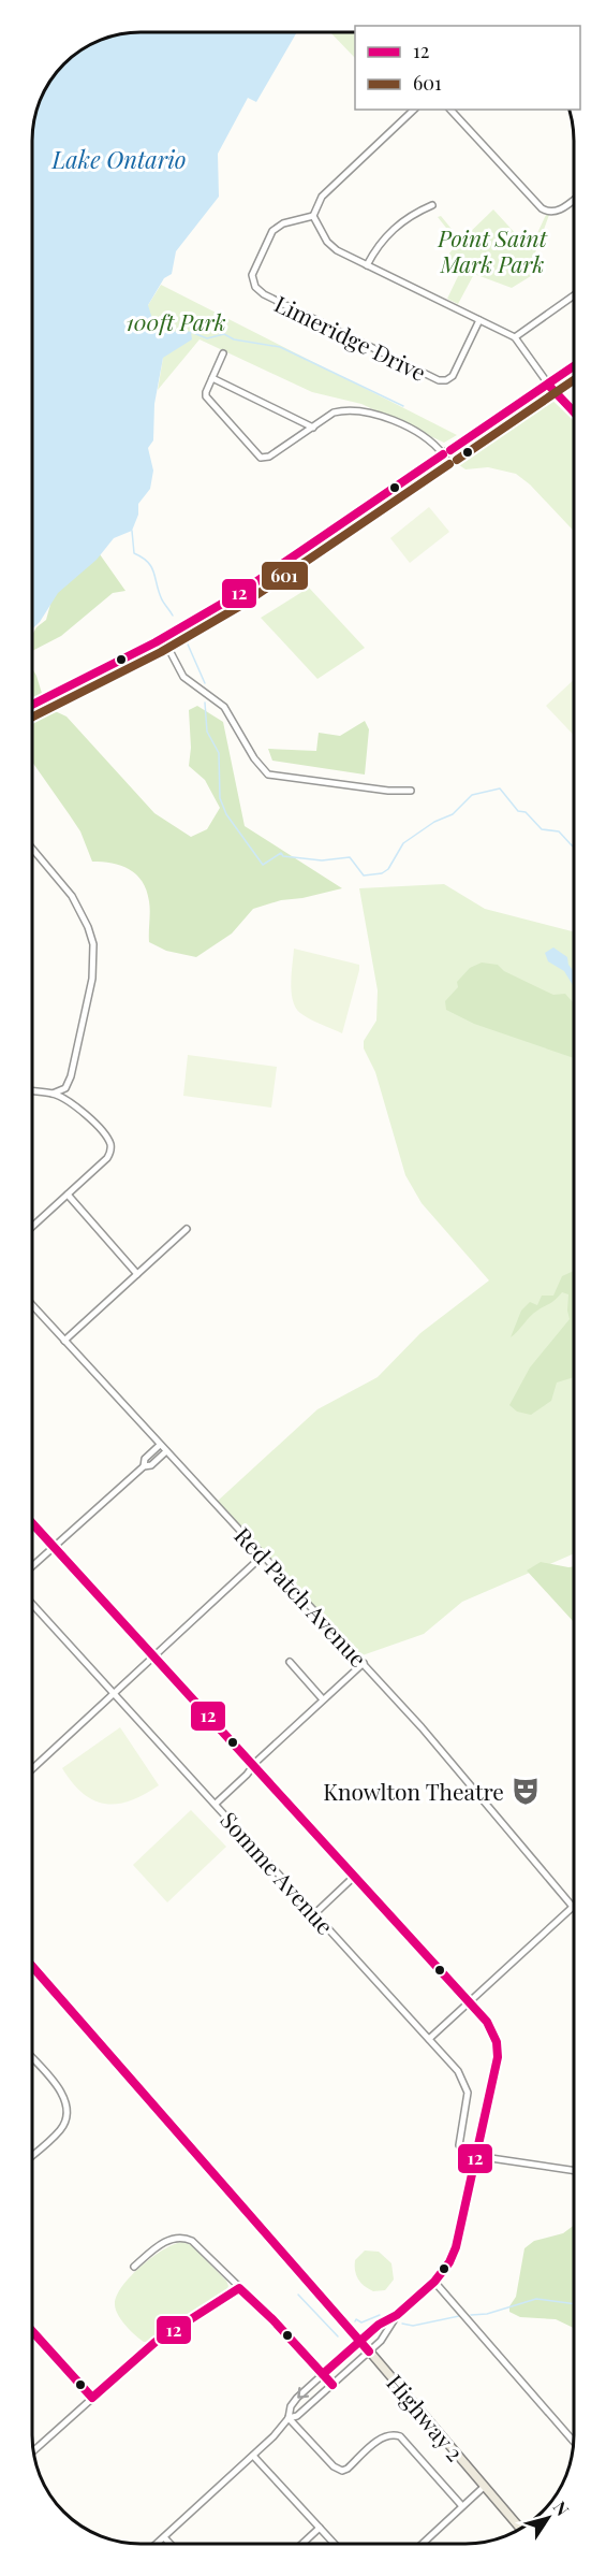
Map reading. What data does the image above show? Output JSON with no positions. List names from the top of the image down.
{
  "streets": {
    "main road": ["Highway 2"],
    "street": ["Limeridge Drive", "Red Patch Avenue", "Somme Avenue"]
  },
  "water": ["Lake Ontario"],
  "parks": ["Point Saint Mark Park", "100ft Park"],
  "places": {
    "theatre": ["Knowlton Theatre"]
  },
  "lines": ["transit line 12", "transit line 601"],
  "legend": ["12", "601"],
  "north": "top right"
}
